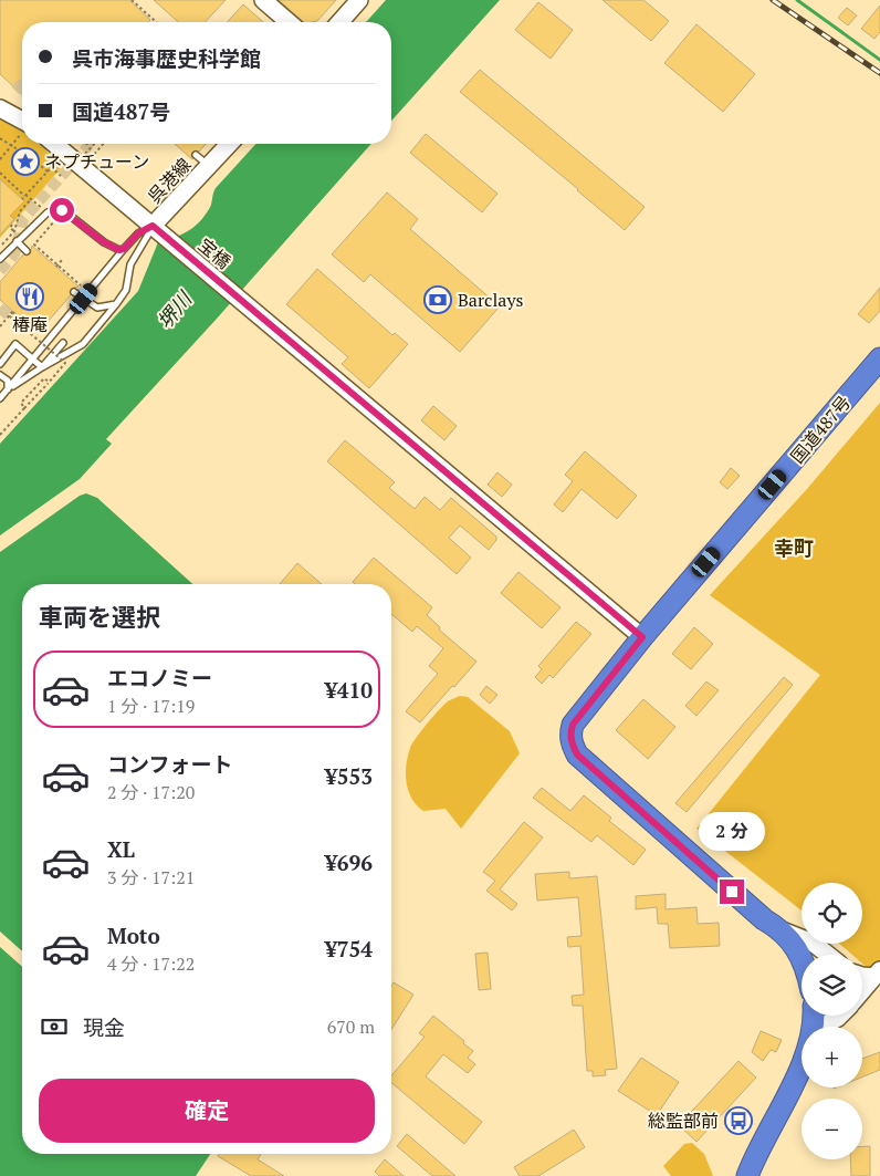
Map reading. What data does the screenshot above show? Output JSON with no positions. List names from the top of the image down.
{
  "streets": {
    "highway": ["国道487号"],
    "street": ["呉港線", "宝橋"]
  },
  "crossings": [
    ["呉港線", "宝橋"],
    ["宝橋", "国道487号"]
  ],
  "districts": ["幸町"],
  "water": ["堺川"],
  "places": {
    "place": ["ネプチューン"],
    "restaurant": ["椿庵"],
    "bank": ["Barclays"],
    "bus stop": ["総監部前"]
  },
  "page": {
    "banner": ["呉市海事歴史科学館", "国道487号"],
    "heading": "車両を選択",
    "list": [
      {
        "name": "エコノミー",
        "note": "1 分 · 17:19",
        "value": "¥410"
      },
      {
        "name": "コンフォート",
        "note": "2 分 · 17:20",
        "value": "¥553"
      },
      {
        "name": "XL",
        "note": "3 分 · 17:21",
        "value": "¥696"
      },
      {
        "name": "Moto",
        "note": "4 分 · 17:22",
        "value": "¥754"
      }
    ],
    "bubble": "2 分",
    "map_buttons": ["+", "−"],
    "pay": ["現金", "670 m"],
    "buttons": "確定"
  }
}
